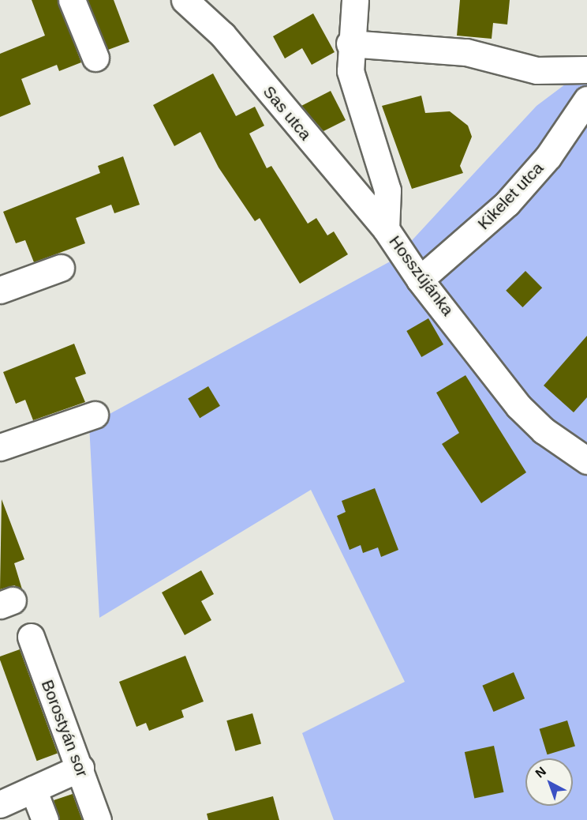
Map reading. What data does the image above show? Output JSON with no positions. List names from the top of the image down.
{
  "streets": {
    "street": [
      "Sas utca",
      "Kikelet utca",
      "Hosszújánka",
      "Borostyán sor"
    ]
  },
  "crossings": [
    ["Sas utca", "Hosszújánka"],
    ["Kikelet utca", "Hosszújánka"]
  ],
  "north": "top left"
}
